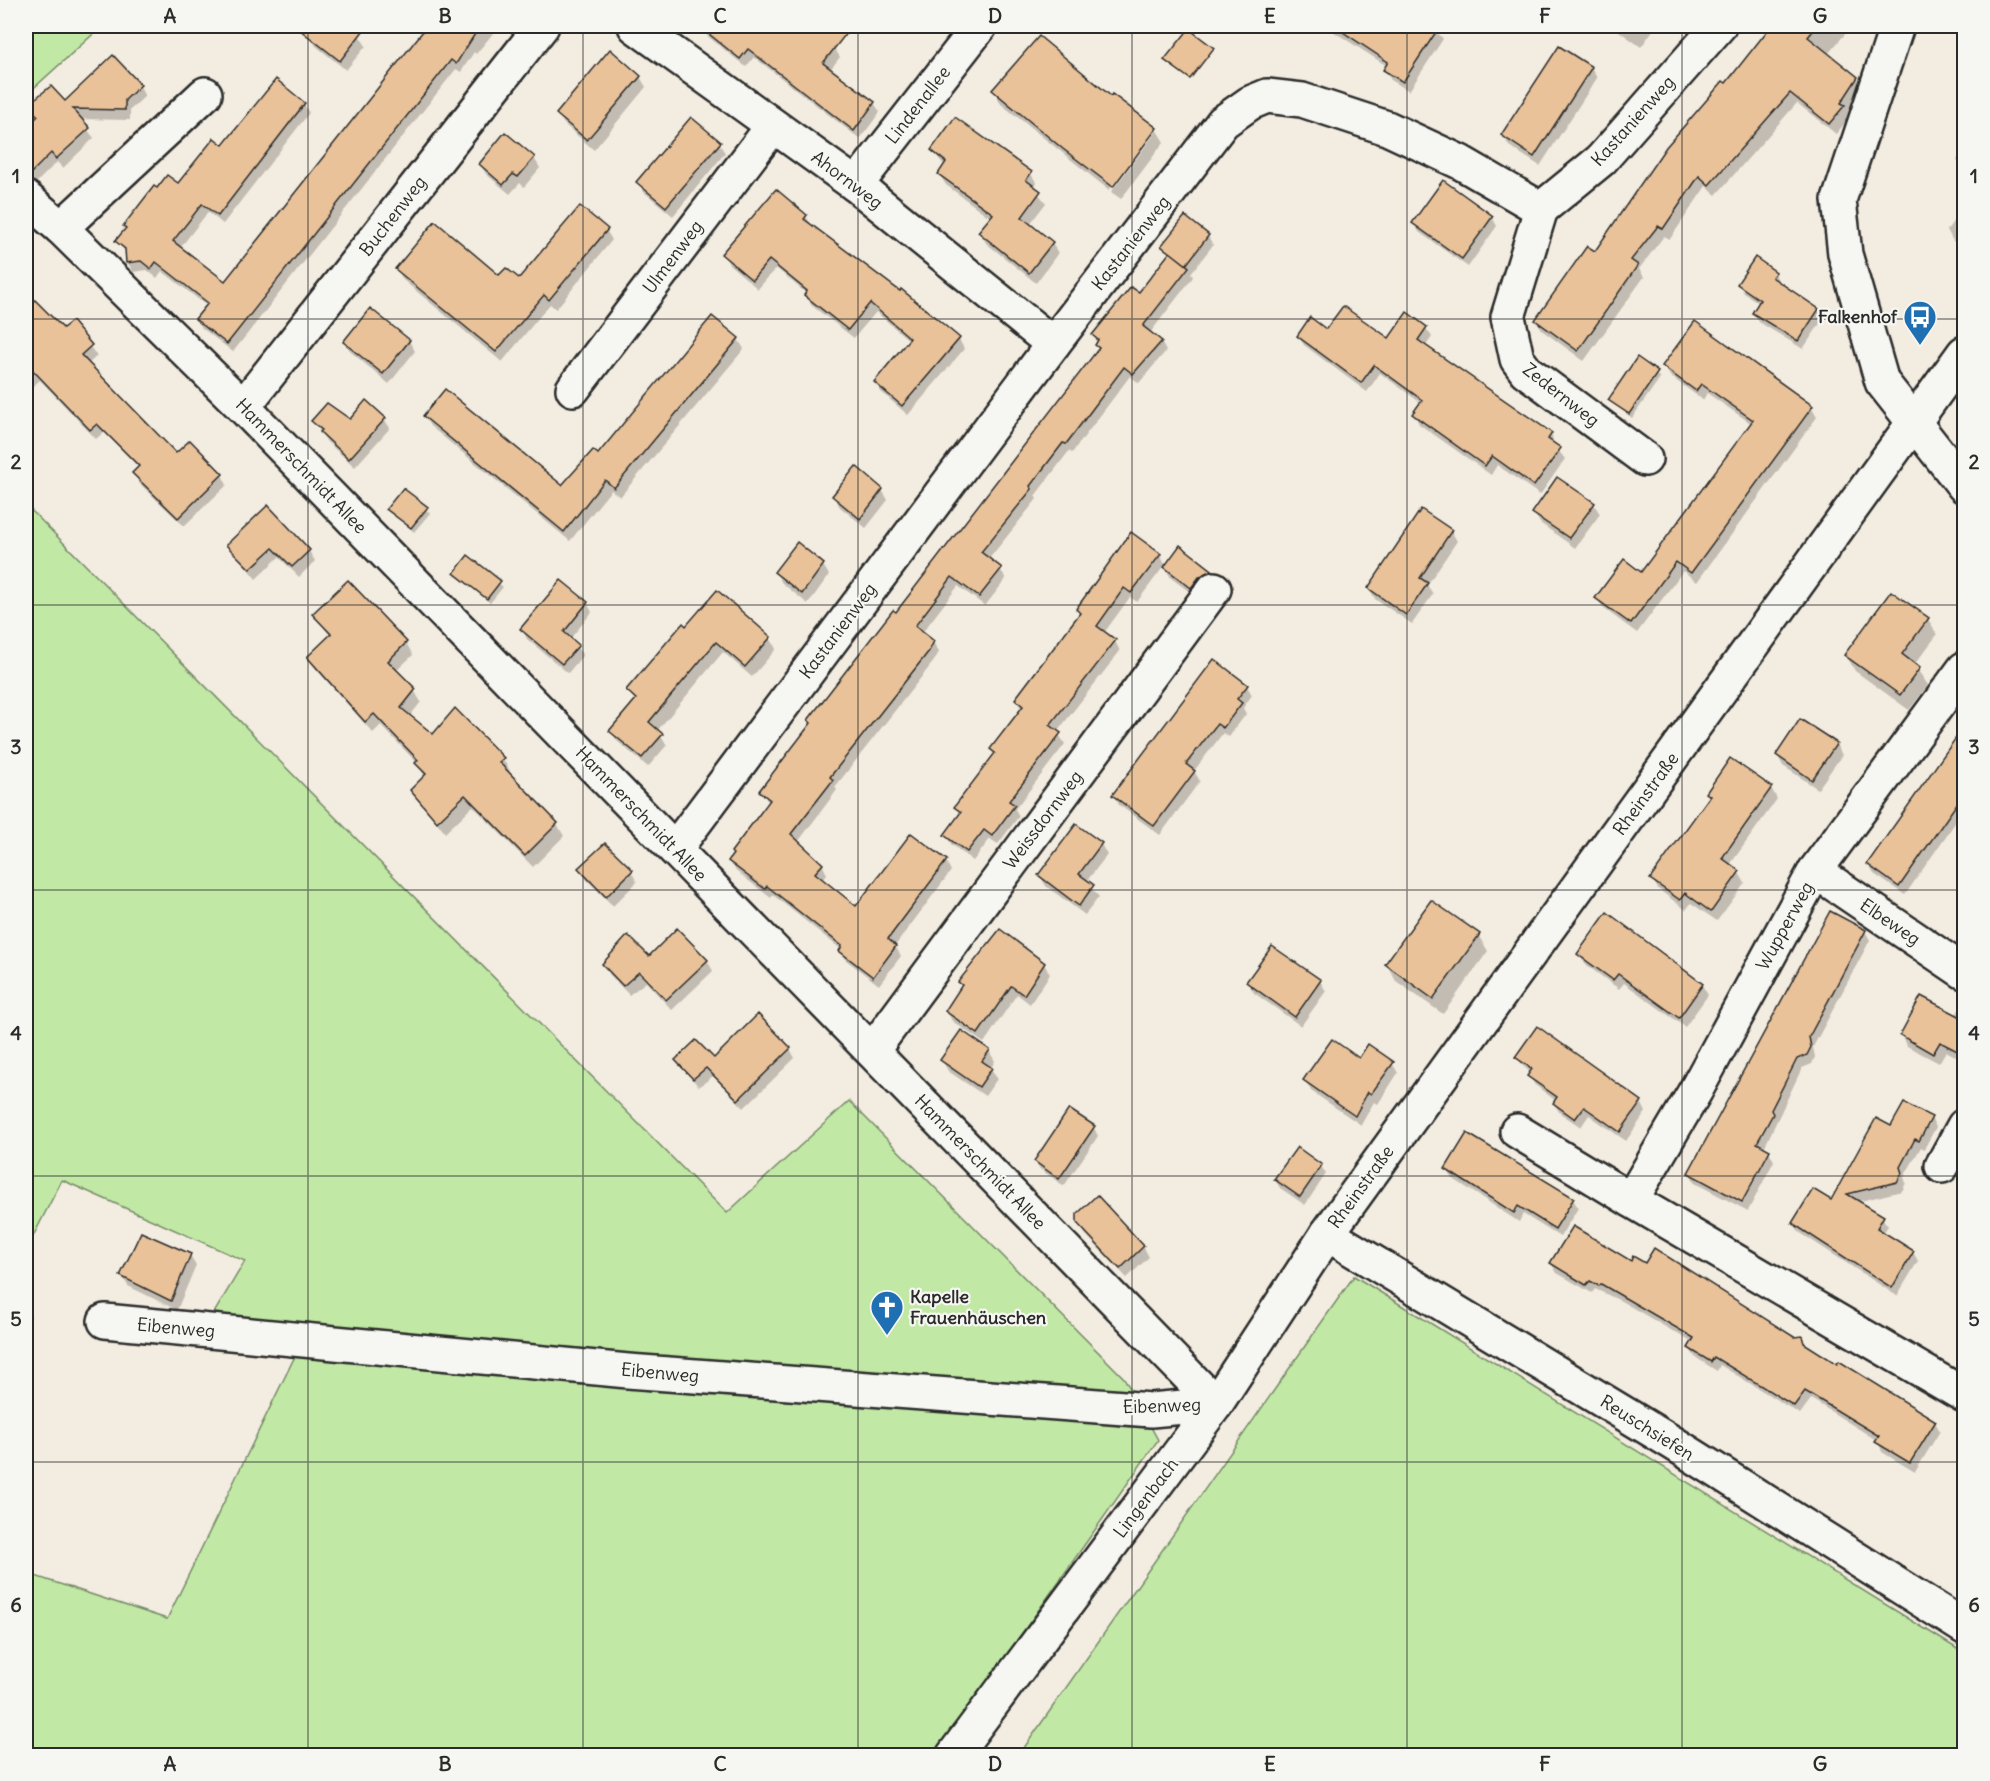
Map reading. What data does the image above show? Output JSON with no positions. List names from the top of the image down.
{
  "streets": {
    "street": [
      "Lindenallee",
      "Kastanienweg",
      "Ahornweg",
      "Buchenweg",
      "Ulmenweg",
      "Zedernweg",
      "Hammerschmidt Allee",
      "Rheinstraße",
      "Weissdornweg",
      "Elbeweg",
      "Wupperweg",
      "Eibenweg",
      "Reuschsiefen",
      "Lingenbach"
    ]
  },
  "crossings": [
    ["Lindenallee", "Ahornweg"],
    ["Kastanienweg", "Ahornweg"],
    ["Kastanienweg", "Zedernweg"],
    ["Kastanienweg", "Hammerschmidt Allee"],
    ["Ahornweg", "Ulmenweg"],
    ["Buchenweg", "Hammerschmidt Allee"],
    ["Hammerschmidt Allee", "Weissdornweg"],
    ["Hammerschmidt Allee", "Eibenweg"],
    ["Hammerschmidt Allee", "Lingenbach"],
    ["Rheinstraße", "Reuschsiefen"],
    ["Rheinstraße", "Lingenbach"],
    ["Elbeweg", "Wupperweg"],
    ["Eibenweg", "Lingenbach"],
    ["Reuschsiefen", "Lingenbach"]
  ],
  "places": {
    "bus stop": ["Falkenhof"],
    "church": ["Kapelle Frauenhäuschen"]
  },
  "grid": {
    "columns": [
      "A",
      "B",
      "C",
      "D",
      "E",
      "F",
      "G"
    ],
    "rows": [
      "1",
      "2",
      "3",
      "4",
      "5",
      "6"
    ]
  }
}
